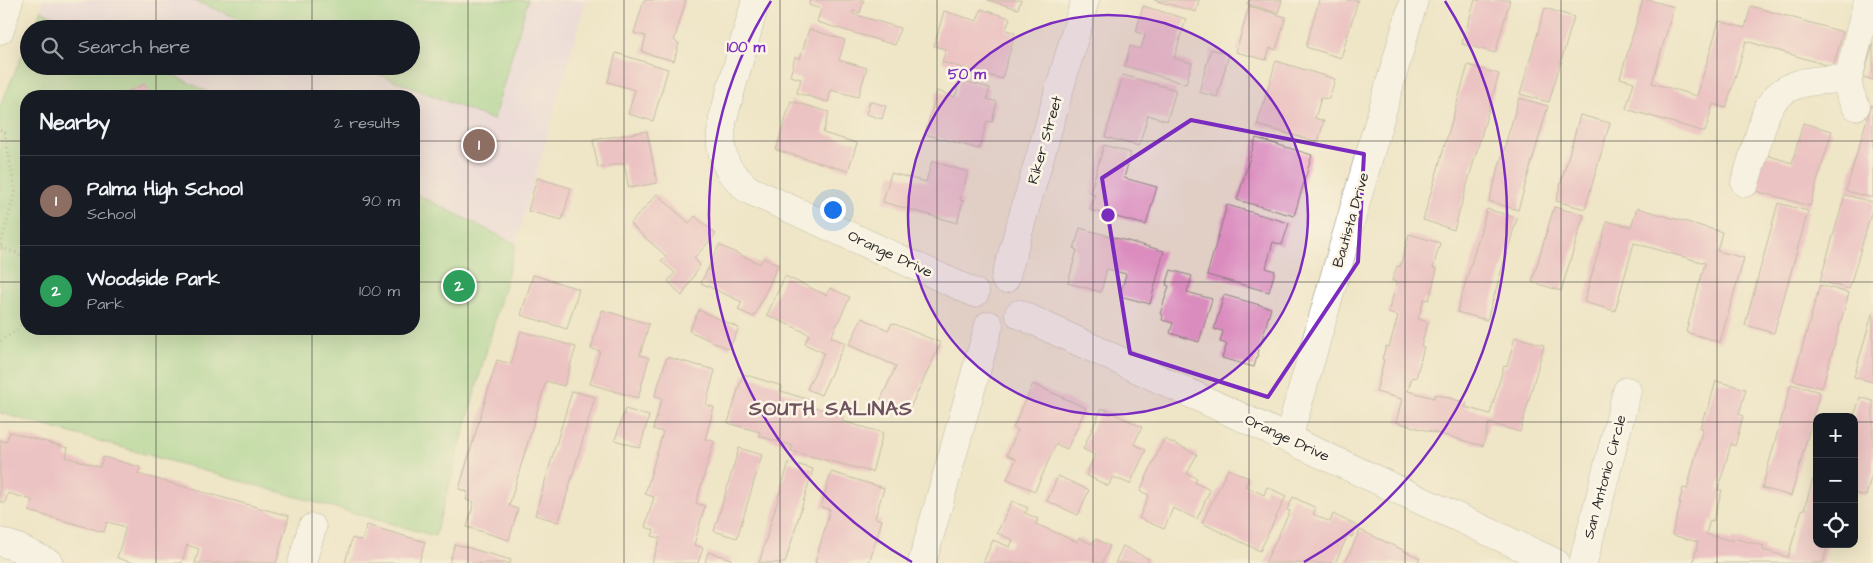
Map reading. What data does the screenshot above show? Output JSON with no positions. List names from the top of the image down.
{
  "streets": {
    "street": [
      "Riker Street",
      "Bautista Drive",
      "Orange Drive",
      "San Antonio Circle"
    ]
  },
  "crossings": [
    ["Riker Street", "Orange Drive"],
    ["Bautista Drive", "Orange Drive"]
  ],
  "districts": ["SOUTH SALINAS"],
  "page": {
    "search": "Search here",
    "heading": ["Nearby", "2 results"],
    "pins": ["1", "2"],
    "list": [
      {
        "mark": "1",
        "name": "Palma High School",
        "note": "School",
        "value": "90 m"
      },
      {
        "mark": "2",
        "name": "Woodside Park",
        "note": "Park",
        "value": "100 m"
      }
    ],
    "map_buttons": ["+", "−"]
  },
  "rings": ["100 m", "50 m"]
}
